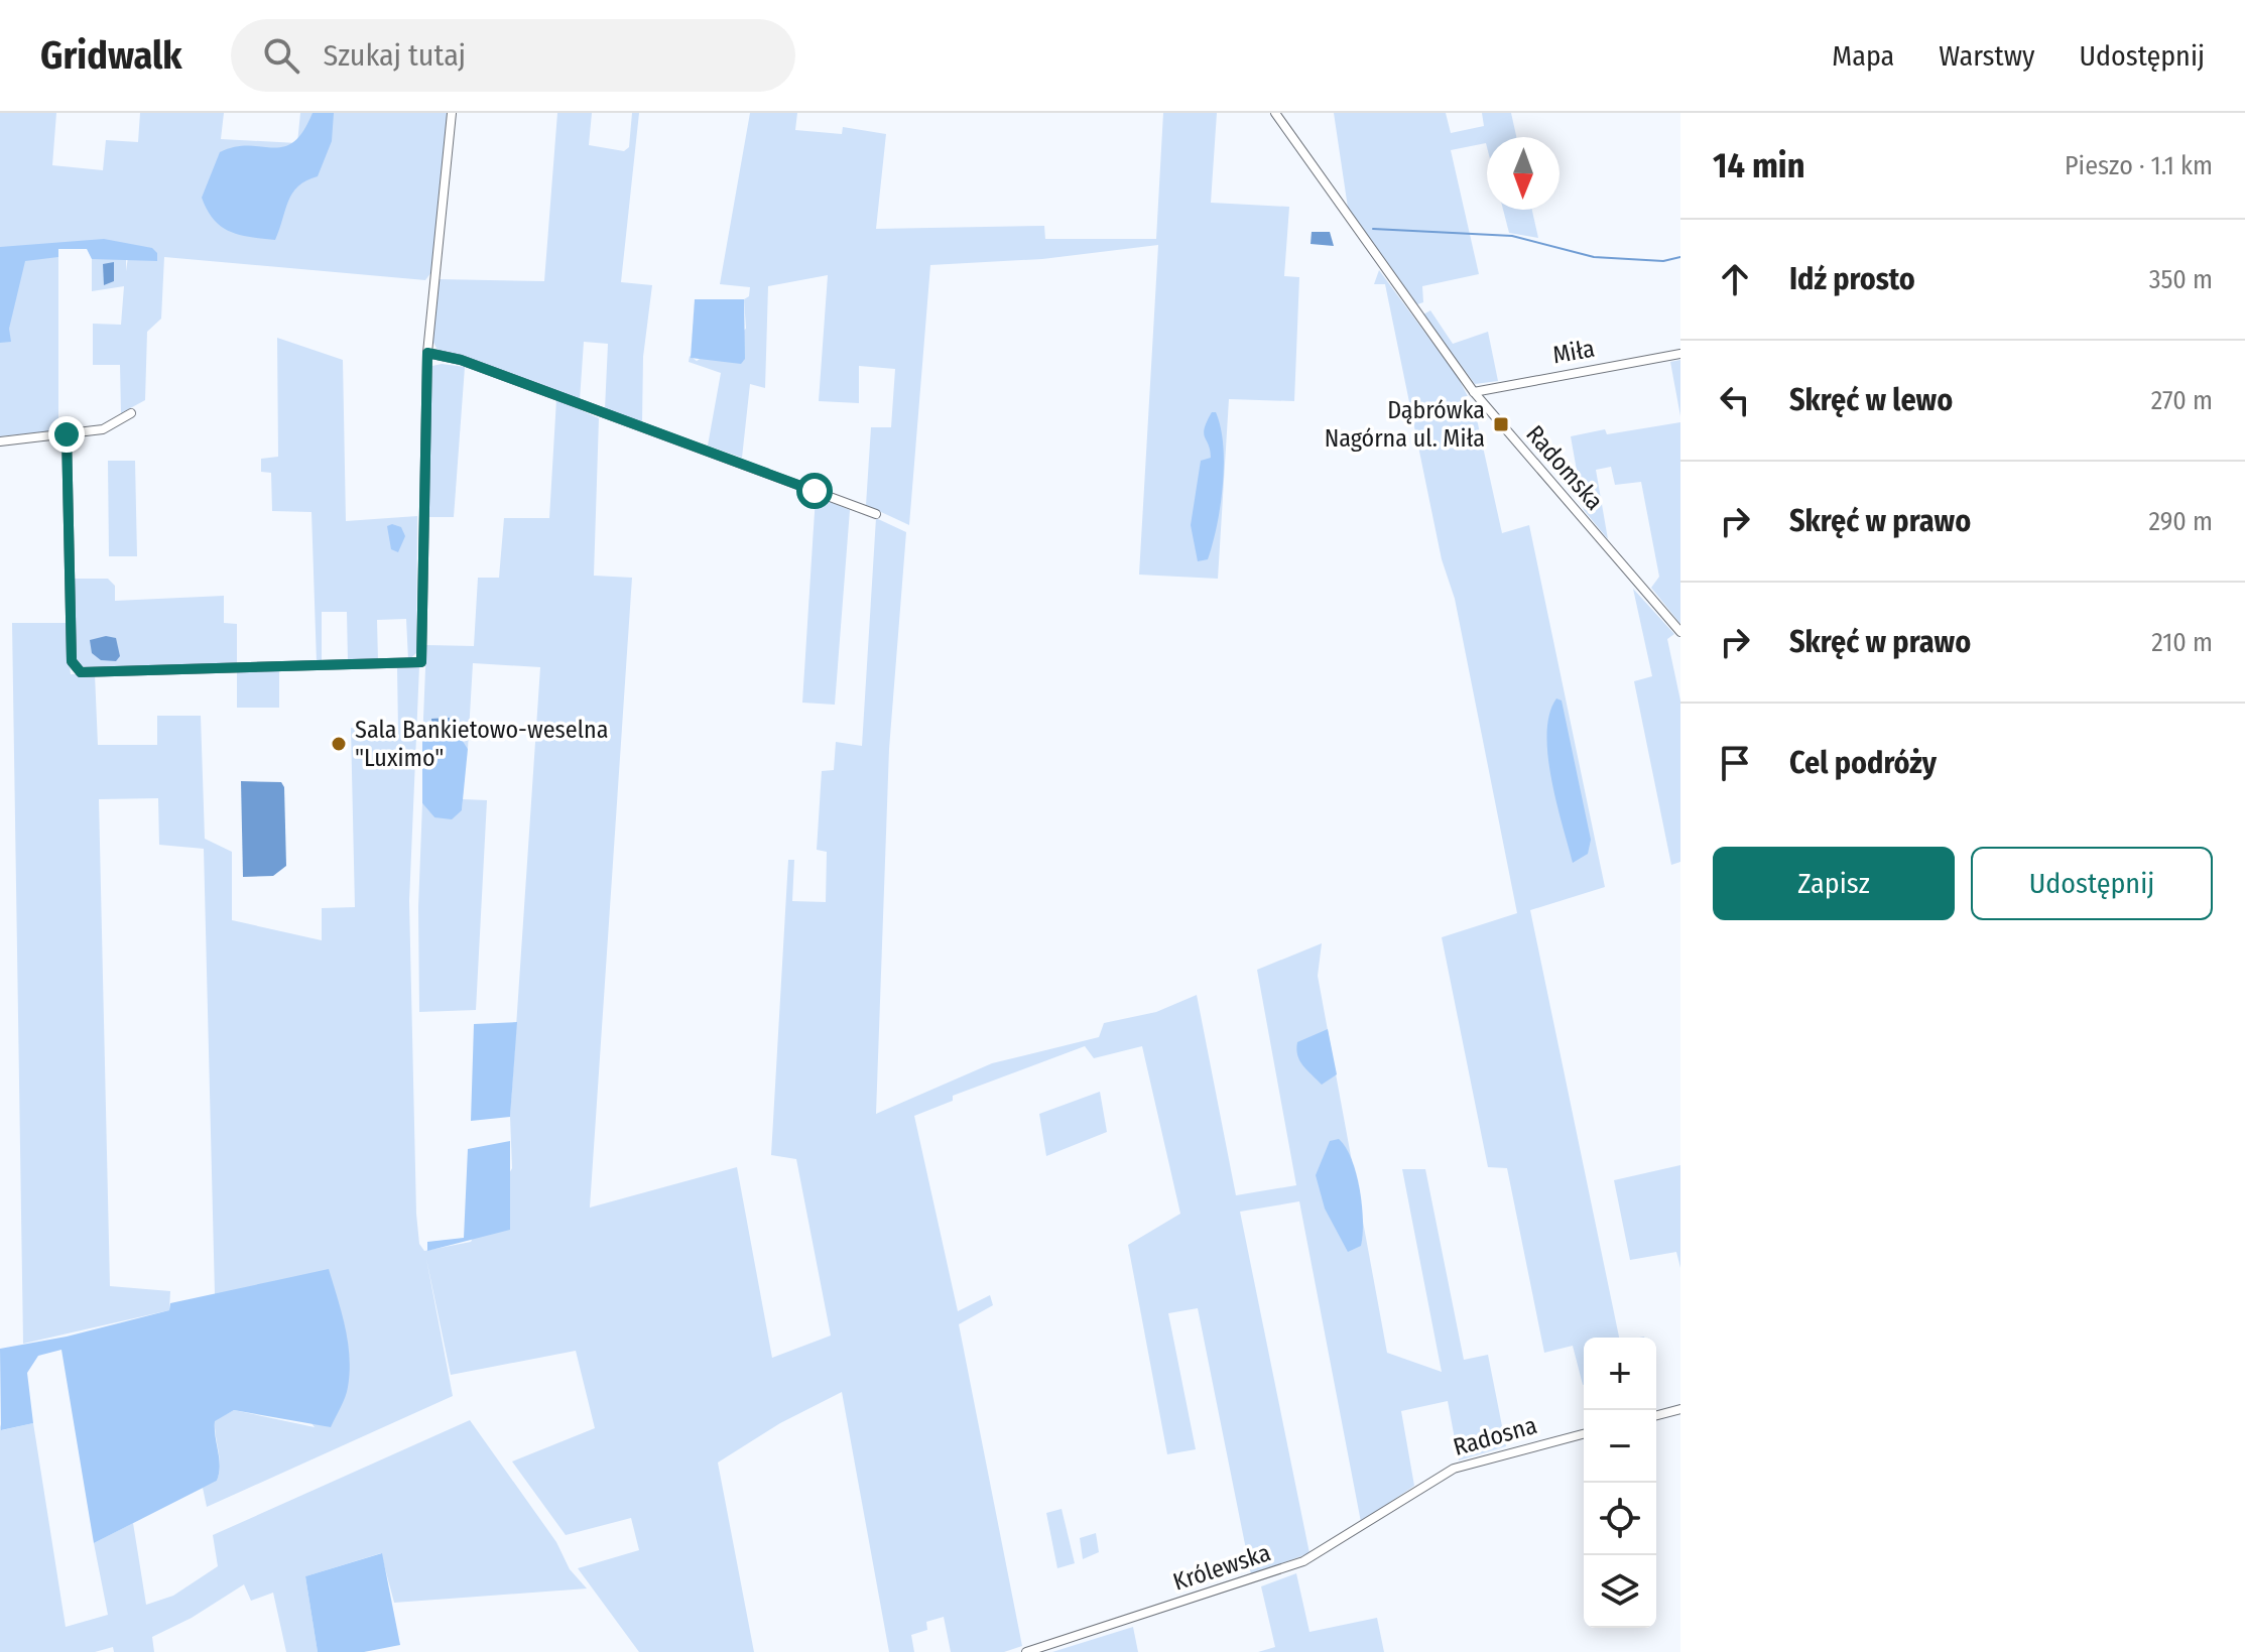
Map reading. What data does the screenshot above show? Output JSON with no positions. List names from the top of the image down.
{
  "streets": {
    "street": [
      "Miła",
      "Radomska",
      "Radosna",
      "Królewska"
    ]
  },
  "crossings": [
    ["Miła", "Radomska"],
    ["Radosna", "Królewska"]
  ],
  "places": {
    "transit": ["Dąbrówka Nagórna ul. Miła"],
    "other": ["Sala Bankietowo-weselna \"Luximo\""]
  },
  "north": "bottom",
  "page": {
    "header": "Gridwalk",
    "search": "Szukaj tutaj",
    "nav": ["Mapa", "Warstwy", "Udostępnij"],
    "heading": ["14 min", "Pieszo · 1.1 km"],
    "list": [
      ["Idź prosto", "350 m"],
      ["Skręć w lewo", "270 m"],
      ["Skręć w prawo", "290 m"],
      ["Skręć w prawo", "210 m"],
      "Cel podróży"
    ],
    "buttons": ["Zapisz", "Udostępnij"],
    "map_buttons": ["+", "−"]
  }
}
